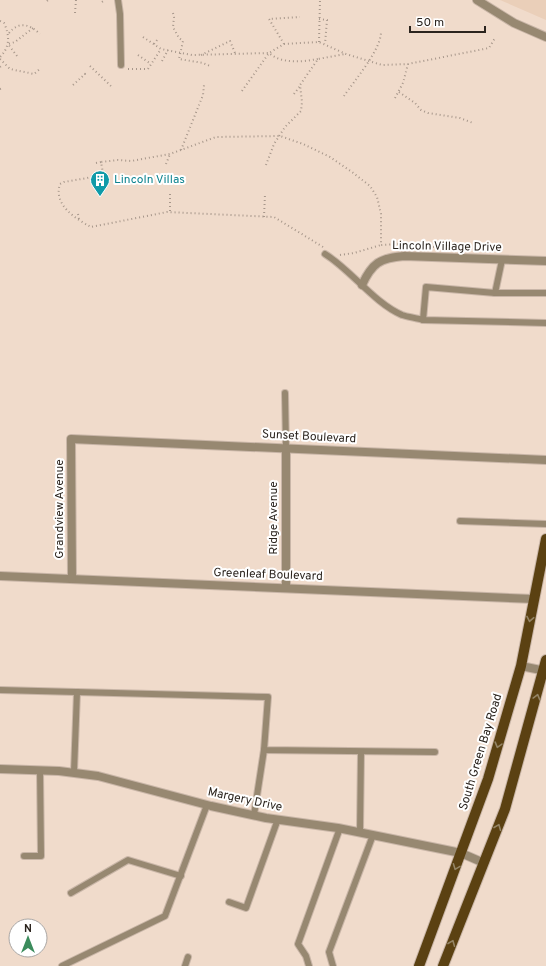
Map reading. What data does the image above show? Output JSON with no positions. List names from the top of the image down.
{
  "streets": {
    "main road": ["South Green Bay Road"],
    "street": [
      "Lincoln Village Drive",
      "Sunset Boulevard",
      "Grandview Avenue",
      "Ridge Avenue",
      "Greenleaf Boulevard",
      "Margery Drive"
    ]
  },
  "crossings": [
    ["Sunset Boulevard", "Grandview Avenue"],
    ["Sunset Boulevard", "Ridge Avenue"],
    ["Grandview Avenue", "Greenleaf Boulevard"],
    ["Ridge Avenue", "Greenleaf Boulevard"],
    ["Greenleaf Boulevard", "South Green Bay Road"],
    ["South Green Bay Road", "Margery Drive"]
  ],
  "places": {
    "building": ["Lincoln Villas"]
  },
  "scale_bar": "50 m",
  "north": "top"
}
